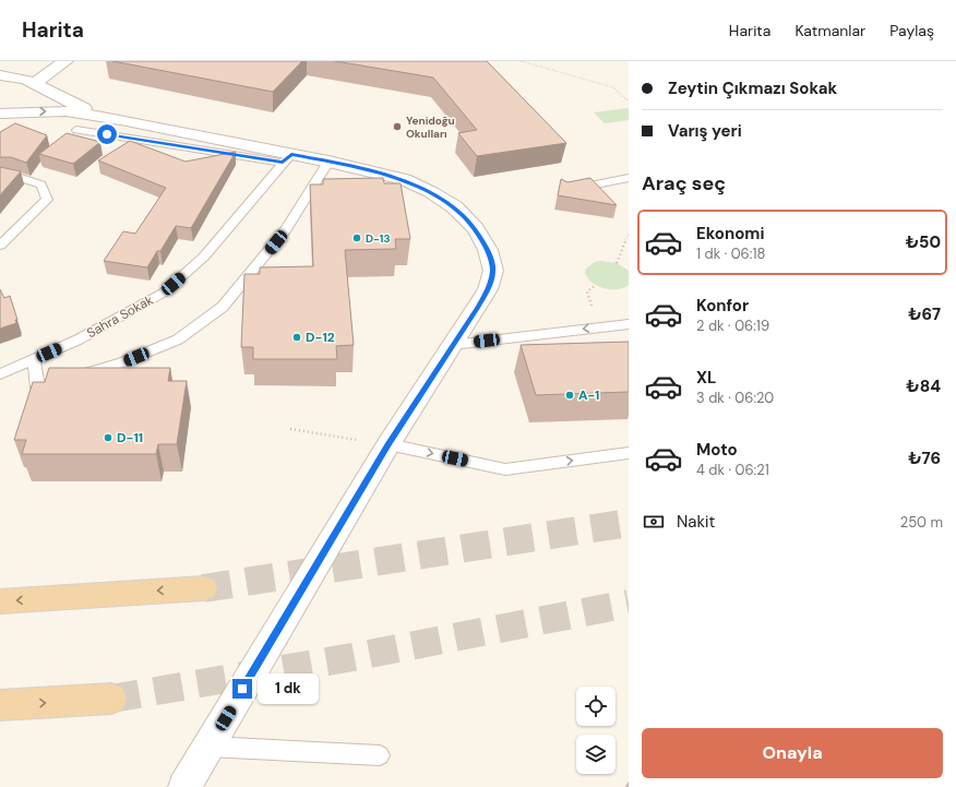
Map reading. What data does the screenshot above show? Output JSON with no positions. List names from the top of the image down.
{
  "streets": {
    "lane": ["Sahra Sokak"]
  },
  "places": [
    "Yenidoğu Okulları",
    "D-13",
    "D-12",
    "A-1",
    "D-11"
  ],
  "page": {
    "header": "Harita",
    "nav": ["Harita", "Katmanlar", "Paylaş"],
    "banner": ["Zeytin Çıkmazı Sokak", "Varış yeri"],
    "heading": "Araç seç",
    "list": [
      {
        "name": "Ekonomi",
        "note": "1 dk · 06:18",
        "value": "₺50"
      },
      {
        "name": "Konfor",
        "note": "2 dk · 06:19",
        "value": "₺67"
      },
      {
        "name": "XL",
        "note": "3 dk · 06:20",
        "value": "₺84"
      },
      {
        "name": "Moto",
        "note": "4 dk · 06:21",
        "value": "₺76"
      }
    ],
    "pay": ["Nakit", "250 m"],
    "bubble": "1 dk",
    "buttons": "Onayla"
  }
}
